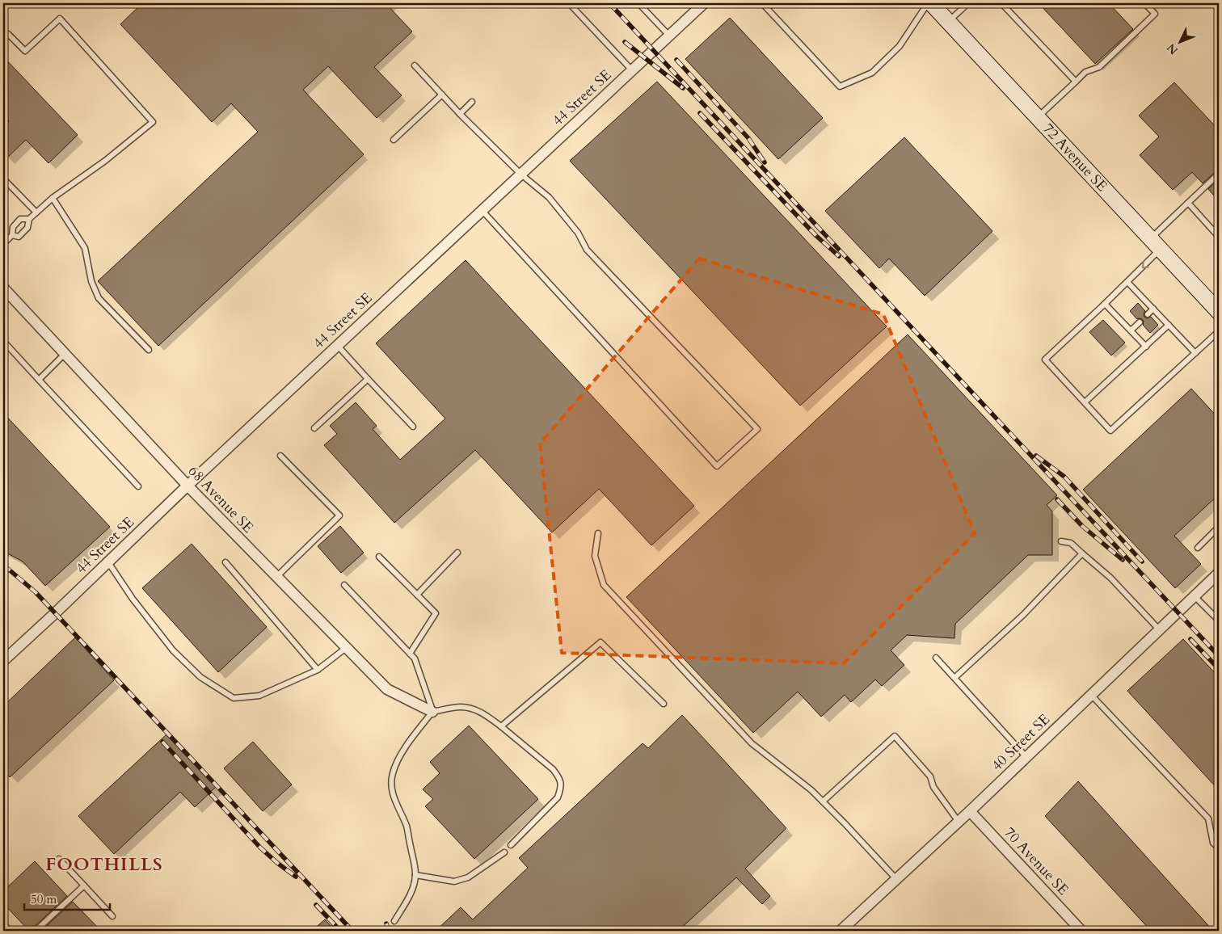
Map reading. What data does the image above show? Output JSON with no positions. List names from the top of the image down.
{
  "streets": {
    "street": [
      "44 Street SE",
      "72 Avenue SE",
      "68 Avenue SE",
      "40 Street SE",
      "70 Avenue SE"
    ]
  },
  "crossings": [
    ["44 Street SE", "68 Avenue SE"],
    ["40 Street SE", "70 Avenue SE"]
  ],
  "districts": ["FOOTHILLS"],
  "scale_bar": "50 m",
  "north": "bottom left"
}
